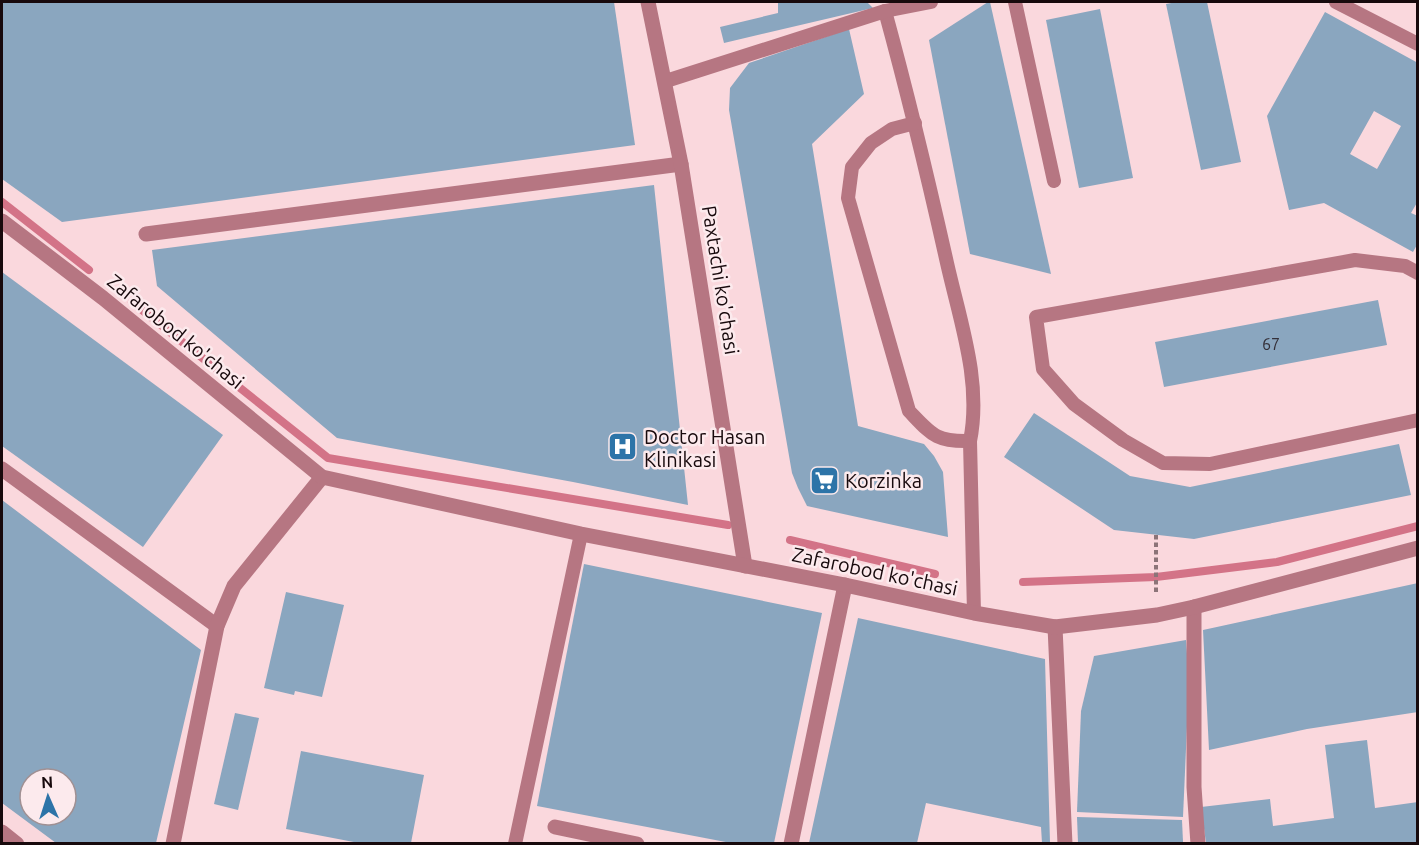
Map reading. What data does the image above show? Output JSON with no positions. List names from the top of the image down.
{
  "streets": {
    "street": ["Paxtachi ko'chasi", "Zafarobod ko'chasi"]
  },
  "crossings": [
    ["Paxtachi ko'chasi", "Zafarobod ko'chasi"]
  ],
  "places": {
    "hospital": ["Doctor Hasan Klinikasi"],
    "supermarket": ["Korzinka"]
  },
  "house_numbers": ["67"],
  "north": "top"
}
